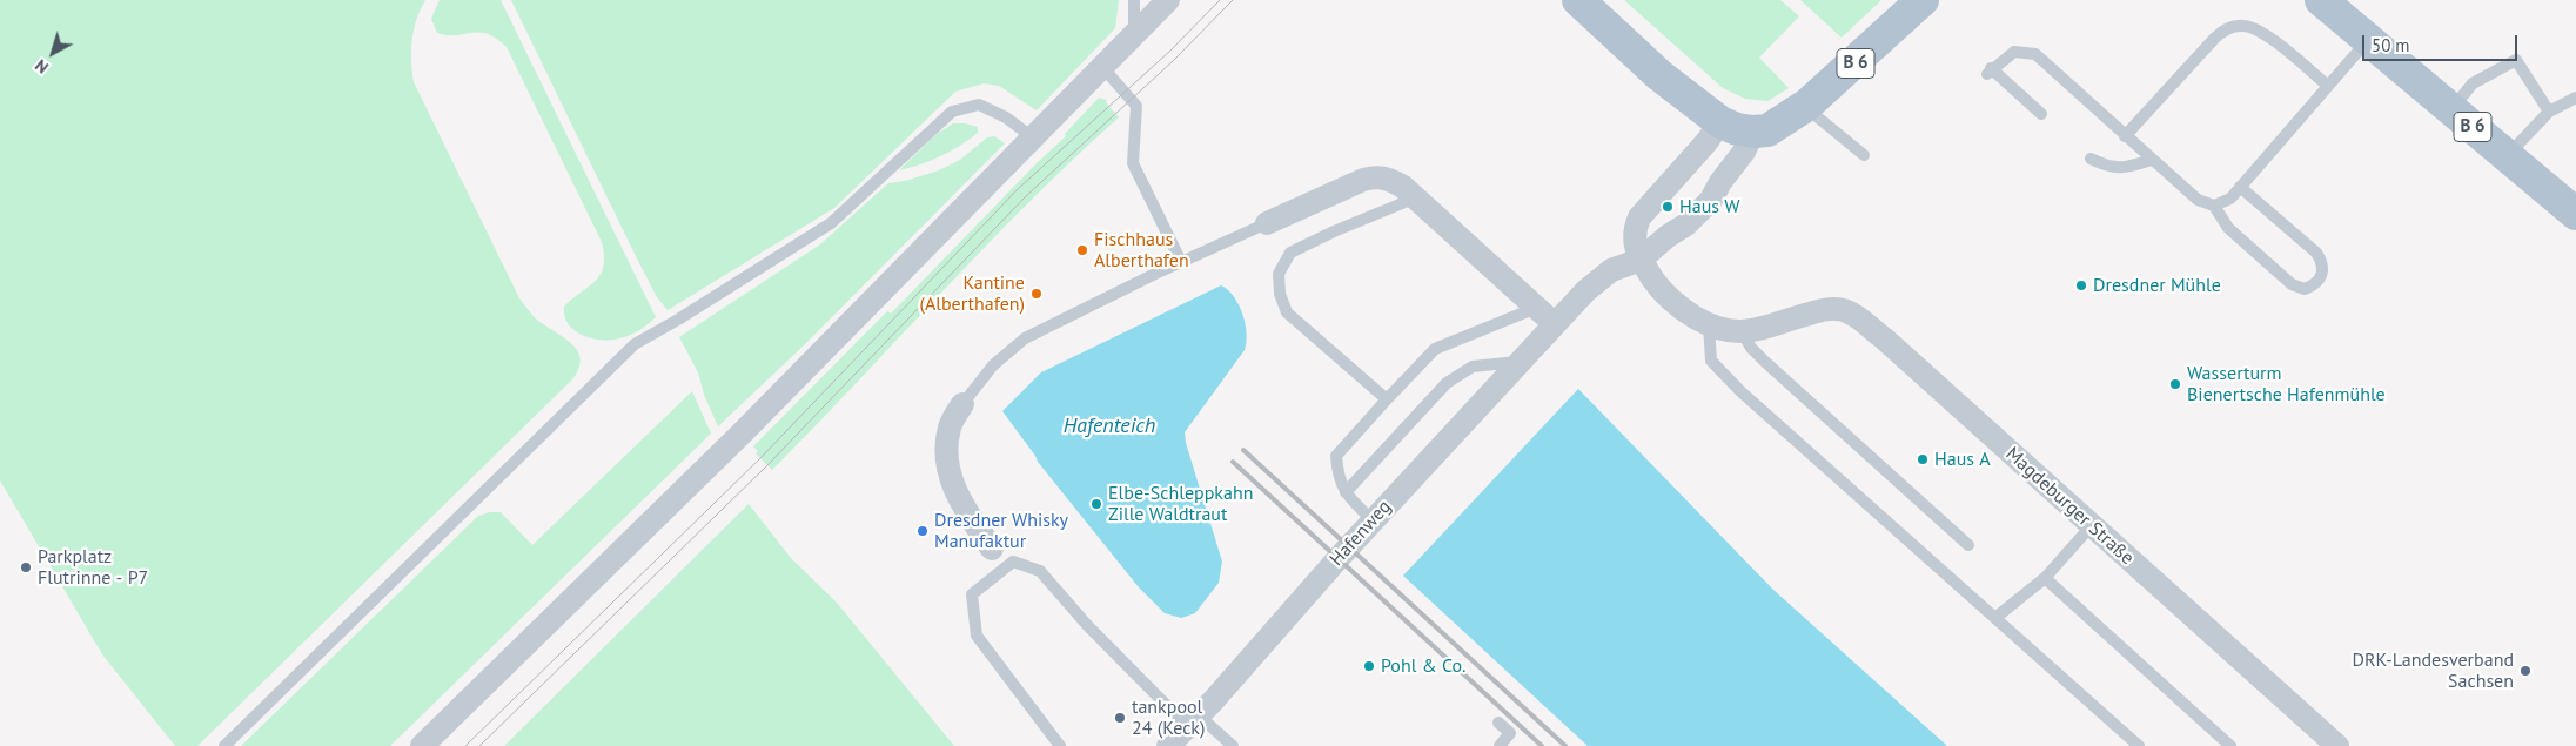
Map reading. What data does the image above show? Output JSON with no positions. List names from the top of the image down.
{
  "streets": {
    "main road": ["B 6"],
    "street": ["Magdeburger Straße", "Hafenweg"]
  },
  "crossings": [
    ["Magdeburger Straße", "Hafenweg"]
  ],
  "water": ["Hafenteich"],
  "places": [
    "Haus W",
    "Fischhaus Alberthafen",
    "Dresdner Mühle",
    "Kantine (Alberthafen)",
    "Wasserturm Bienertsche Hafenmühle",
    "Haus A",
    "Elbe-Schleppkahn Zille Waldtraut",
    "Dresdner Whisky Manufaktur",
    "Parkplatz Flutrinne - P7",
    "Pohl & Co.",
    "DRK-Landesverband Sachsen",
    "tankpool 24 (Keck)"
  ],
  "scale_bar": "50 m",
  "north": "bottom left"
}
